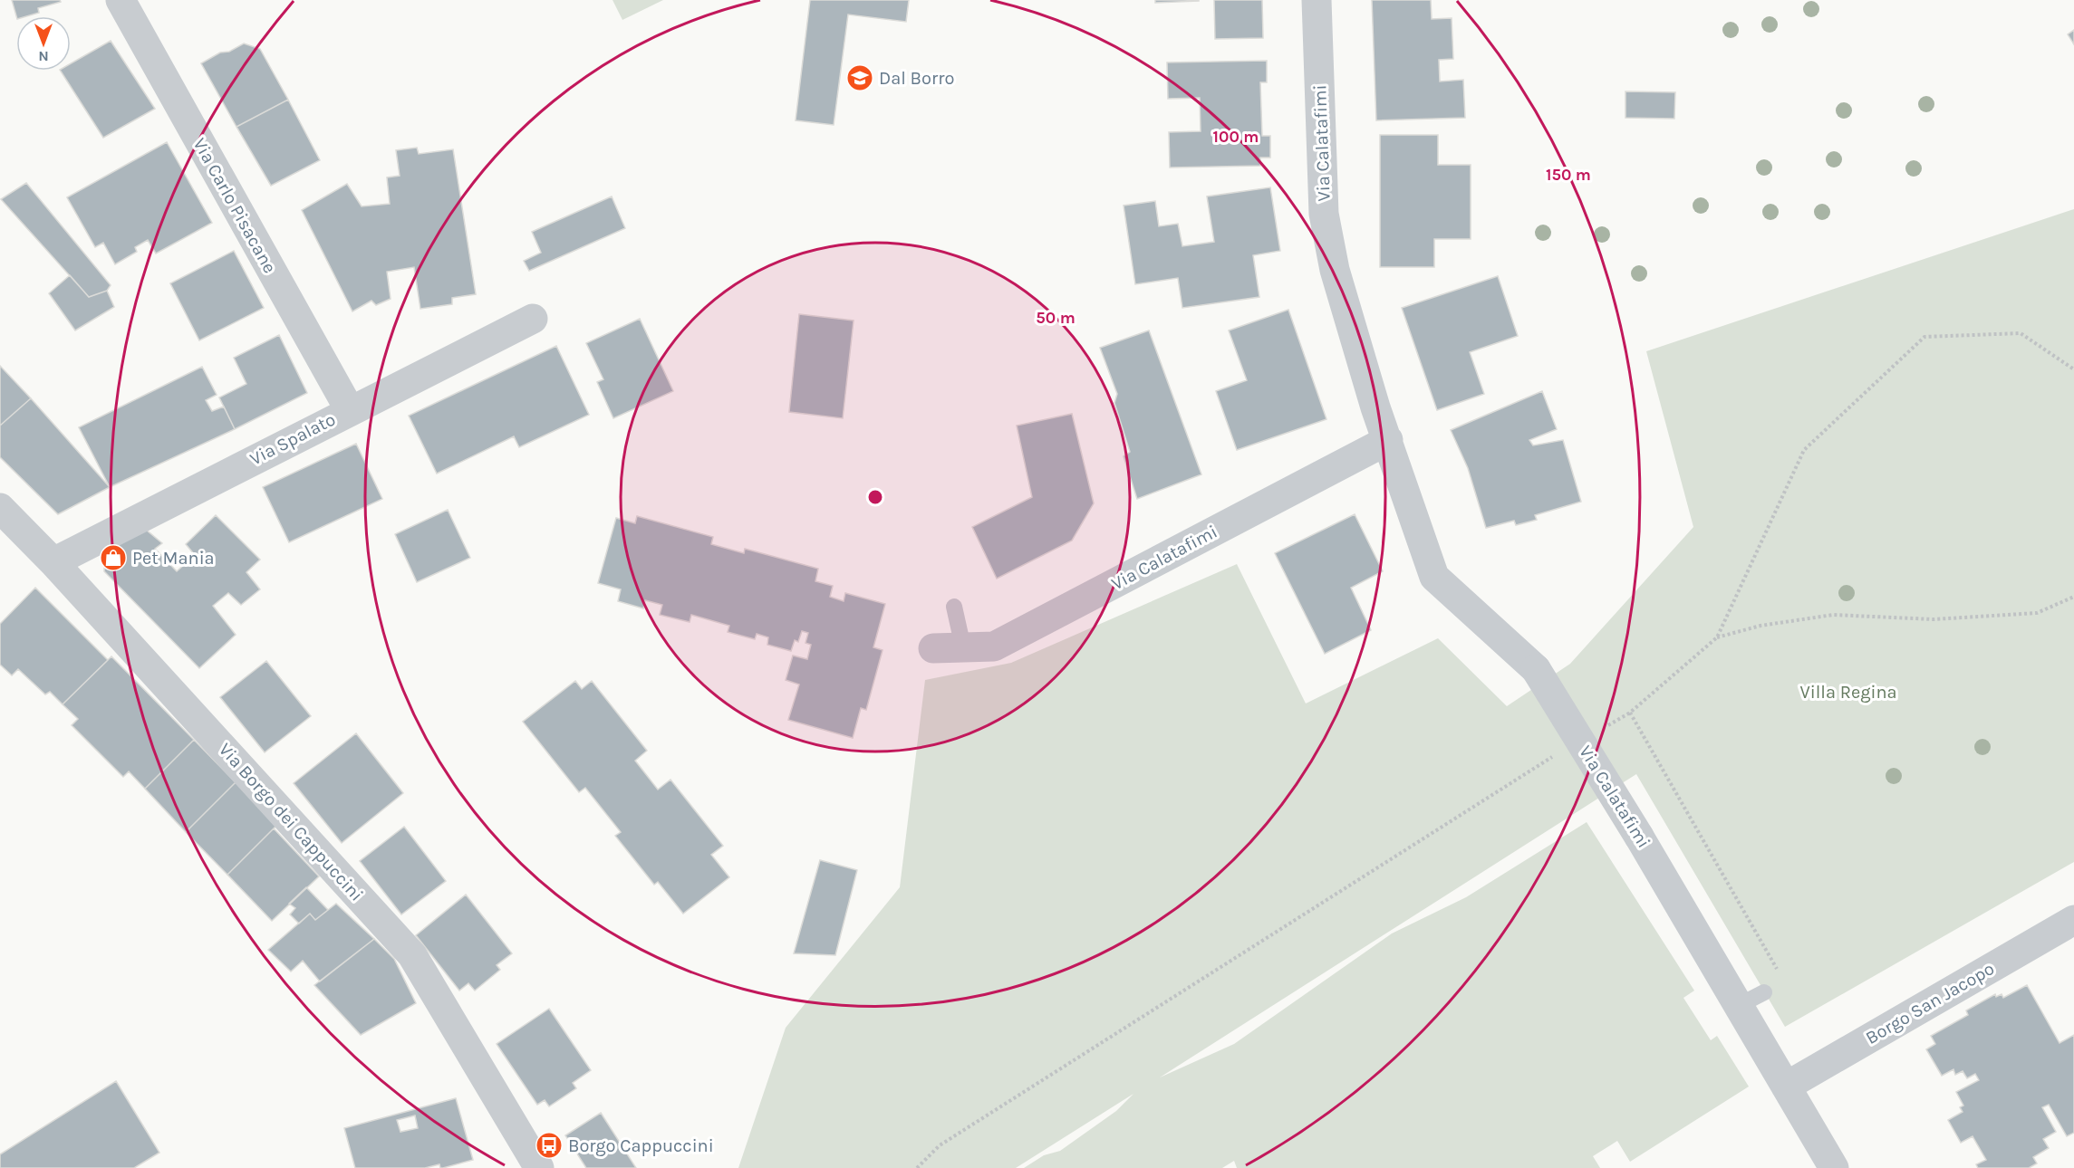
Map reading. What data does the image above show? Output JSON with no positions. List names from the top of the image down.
{
  "streets": {
    "street": [
      "Via Calatafimi",
      "Via Carlo Pisacane",
      "Via Spalato",
      "Via Borgo dei Cappuccini",
      "Borgo San Jacopo"
    ]
  },
  "crossings": [
    ["Via Calatafimi", "Borgo San Jacopo"],
    ["Via Carlo Pisacane", "Via Spalato"],
    ["Via Spalato", "Via Borgo dei Cappuccini"]
  ],
  "parks": ["Villa Regina"],
  "places": {
    "school or university": ["Dal Borro"],
    "shop": ["Pet Mania"],
    "bus stop": ["Borgo Cappuccini"]
  },
  "north": "bottom",
  "rings": ["100 m", "150 m", "50 m"]
}
